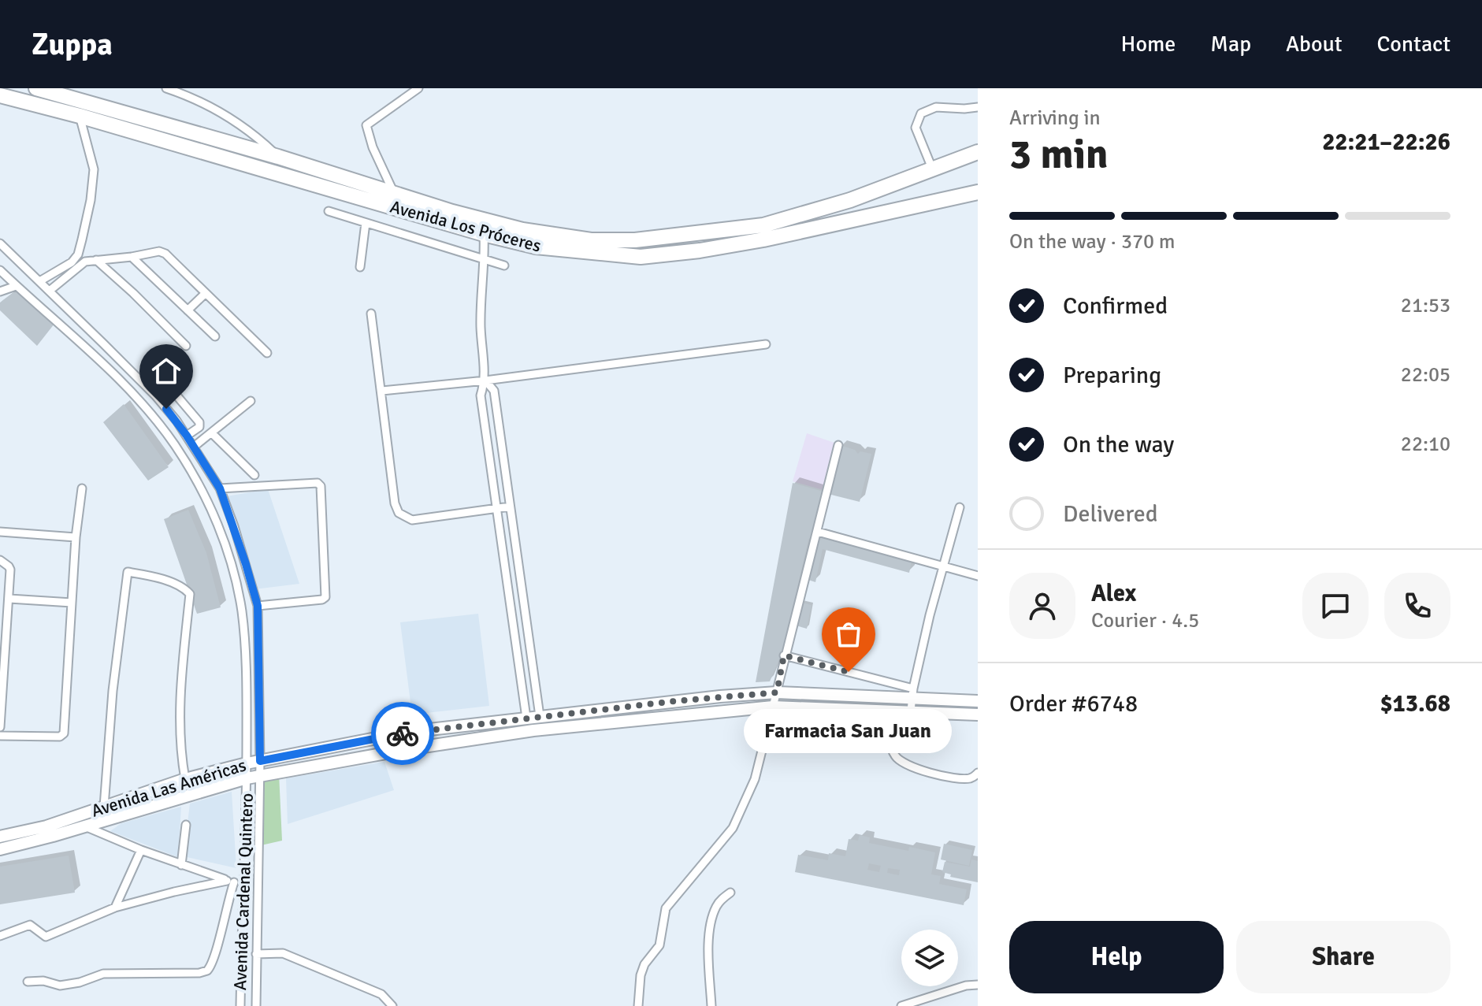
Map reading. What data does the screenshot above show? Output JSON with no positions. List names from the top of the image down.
{
  "streets": {
    "highway": ["Avenida Los Próceres"],
    "street": ["Avenida Las Américas", "Avenida Cardenal Quintero"]
  },
  "crossings": [
    ["Avenida Las Américas", "Avenida Cardenal Quintero"]
  ],
  "places": ["Farmacia San Juan"],
  "page": {
    "header": "Zuppa",
    "nav": [
      "Home",
      "Map",
      "About",
      "Contact"
    ],
    "heading": ["3 min", "Arriving in", "22:21–22:26"],
    "panel": [
      "Alex",
      "Courier · 4.5",
      "Order #6748",
      "$13.68"
    ],
    "bar": "On the way · 370 m",
    "list": [
      ["Confirmed", "21:53"],
      ["Preparing", "22:05"],
      ["On the way", "22:10"],
      "Delivered"
    ],
    "bubble": "Farmacia San Juan",
    "buttons": ["Help", "Share"]
  }
}
